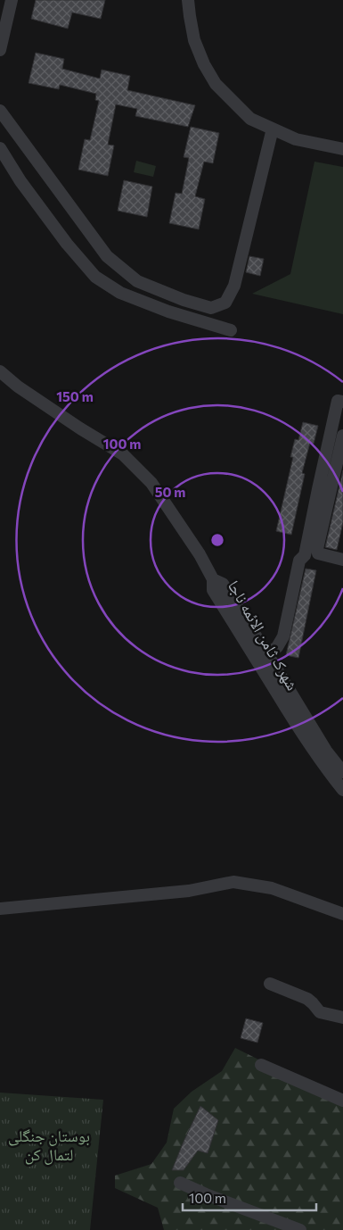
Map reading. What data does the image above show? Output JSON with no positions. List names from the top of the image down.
{
  "streets": {
    "street": ["شهرک ثامن الائمه ناجا"]
  },
  "parks": ["بوستان جنگلی لتمال کن"],
  "scale_bar": "100 m",
  "rings": ["150 m", "100 m", "50 m"]
}
